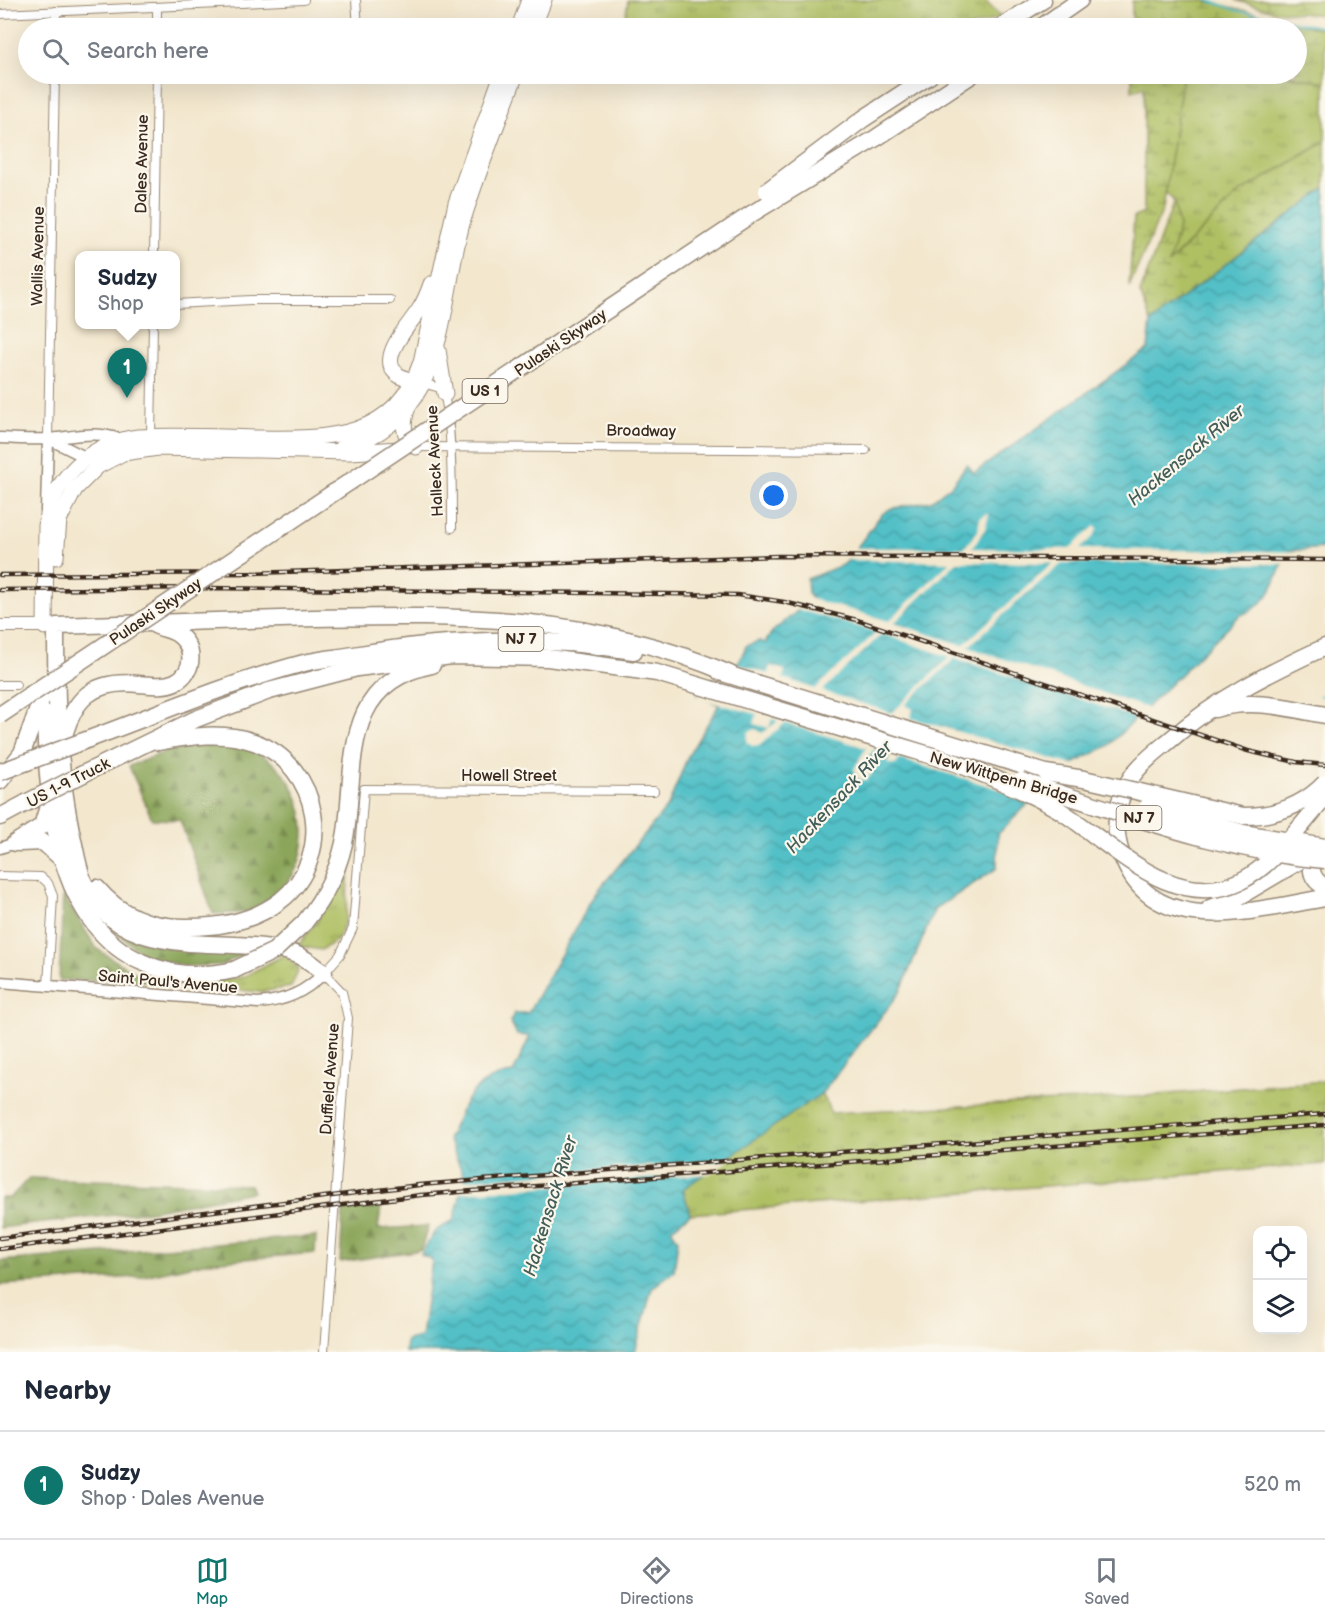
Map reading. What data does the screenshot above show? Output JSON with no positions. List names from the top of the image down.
{
  "streets": {
    "highway": [
      "Pulaski Skyway",
      "US 1",
      "NJ 7",
      "New Wittpenn Bridge",
      "US 1-9 Truck"
    ],
    "street": [
      "Dales Avenue",
      "Wallis Avenue",
      "Broadway",
      "Halleck Avenue",
      "Howell Street",
      "Saint Paul's Avenue",
      "Duffield Avenue"
    ]
  },
  "crossings": [
    ["Broadway", "Halleck Avenue"],
    ["NJ 7", "New Wittpenn Bridge"],
    ["NJ 7", "US 1-9 Truck"],
    ["Howell Street", "Saint Paul's Avenue"],
    ["Howell Street", "Duffield Avenue"],
    ["Saint Paul's Avenue", "Duffield Avenue"]
  ],
  "water": ["Hackensack River"],
  "page": {
    "search": "Search here",
    "popup": ["Sudzy", "Shop"],
    "pins": "1",
    "heading": "Nearby",
    "list": [
      {
        "mark": "1",
        "name": "Sudzy",
        "note": "Shop · Dales Avenue",
        "value": "520 m"
      }
    ],
    "nav": ["Map", "Directions", "Saved"]
  }
}
